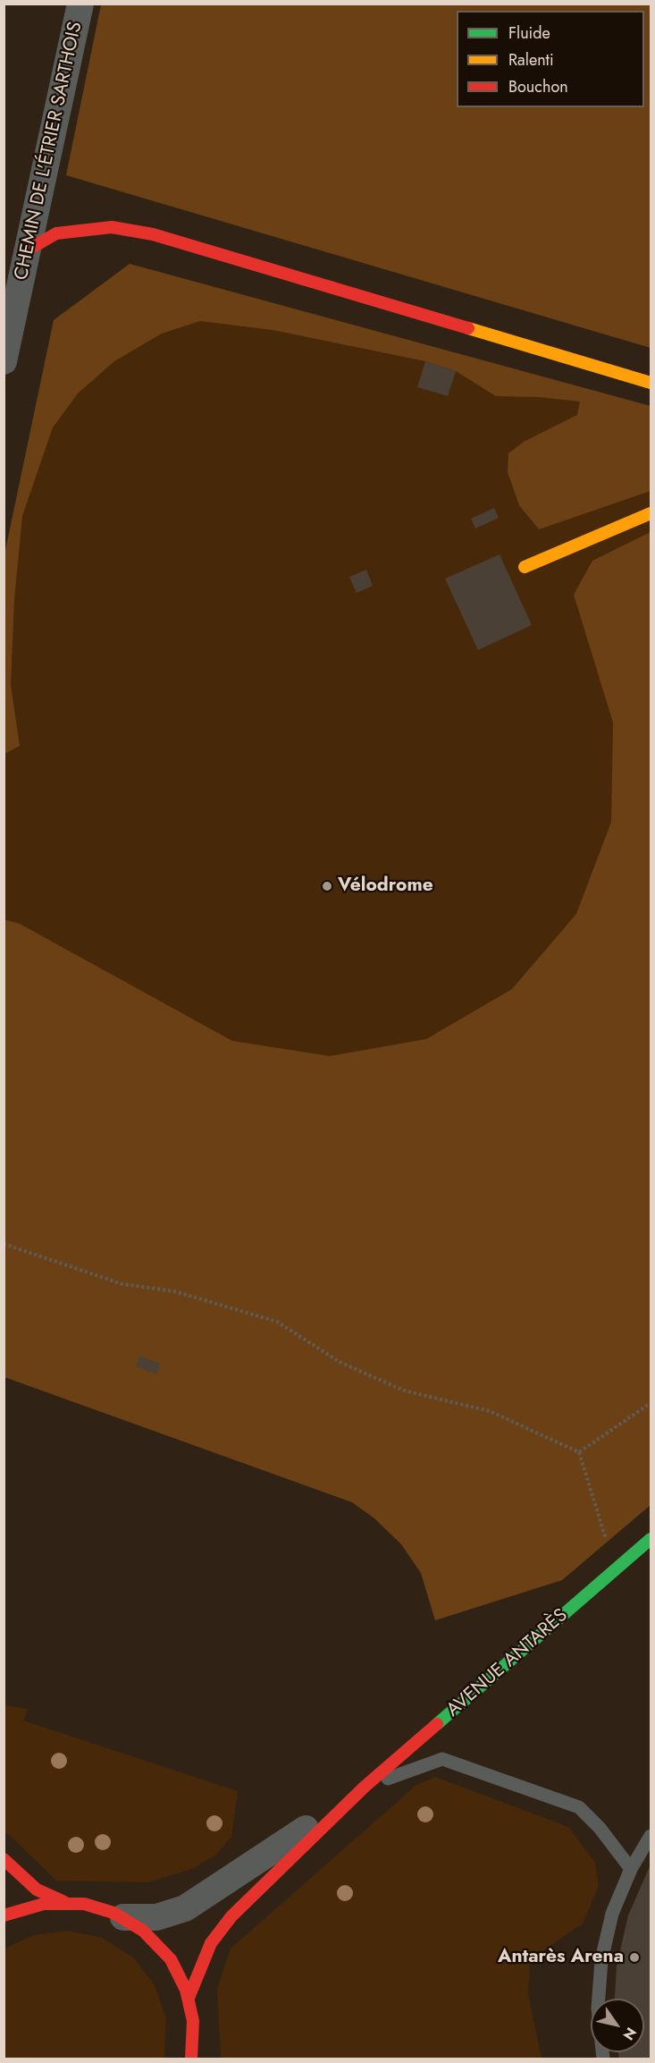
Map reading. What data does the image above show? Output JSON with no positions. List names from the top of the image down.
{
  "streets": {
    "street": ["CHEMIN DE L'ÉTRIER SARTHOIS", "AVENUE ANTARÈS"]
  },
  "places": ["Vélodrome", "Antarès Arena"],
  "legend": ["Fluide", "Ralenti", "Bouchon"],
  "north": "bottom right"
}
